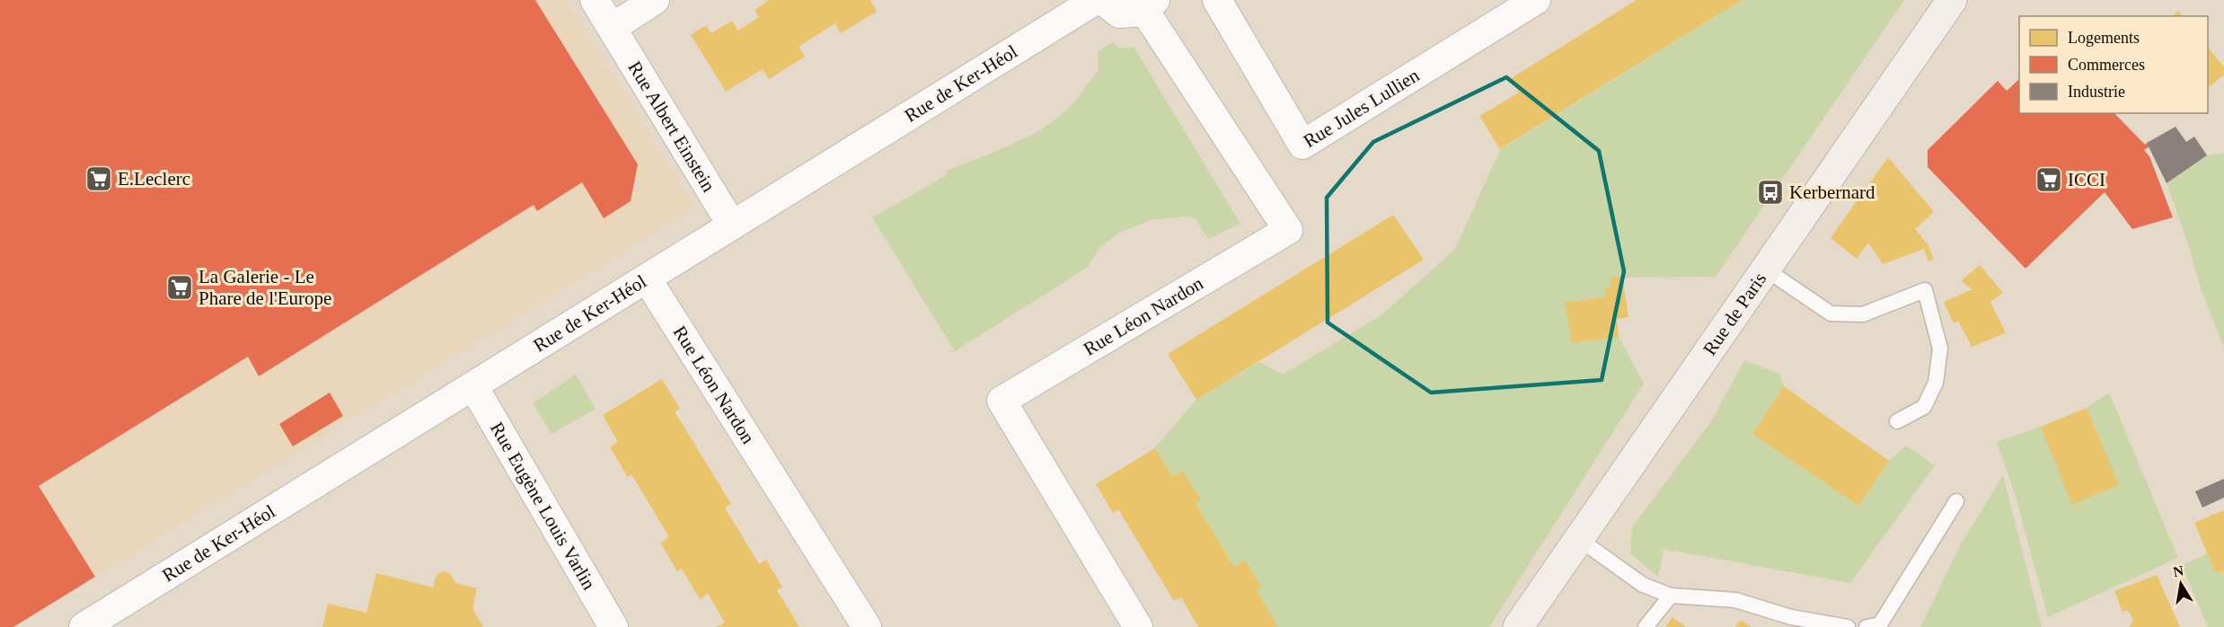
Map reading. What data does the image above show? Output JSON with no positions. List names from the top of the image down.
{
  "streets": {
    "main road": ["Rue de Paris"],
    "street": [
      "Rue de Ker-Héol",
      "Rue Jules Lullien",
      "Rue Albert Einstein",
      "Rue Léon Nardon",
      "Rue Eugène Louis Varlin"
    ]
  },
  "crossings": [
    ["Rue de Ker-Héol", "Rue Albert Einstein"],
    ["Rue de Ker-Héol", "Rue Léon Nardon"],
    ["Rue de Ker-Héol", "Rue Eugène Louis Varlin"]
  ],
  "places": {
    "supermarket": ["E.Leclerc", "ICCI", "La Galerie - Le Phare de l'Europe"],
    "bus stop": ["Kerbernard"]
  },
  "legend": ["Logements", "Commerces", "Industrie"],
  "north": "top"
}
